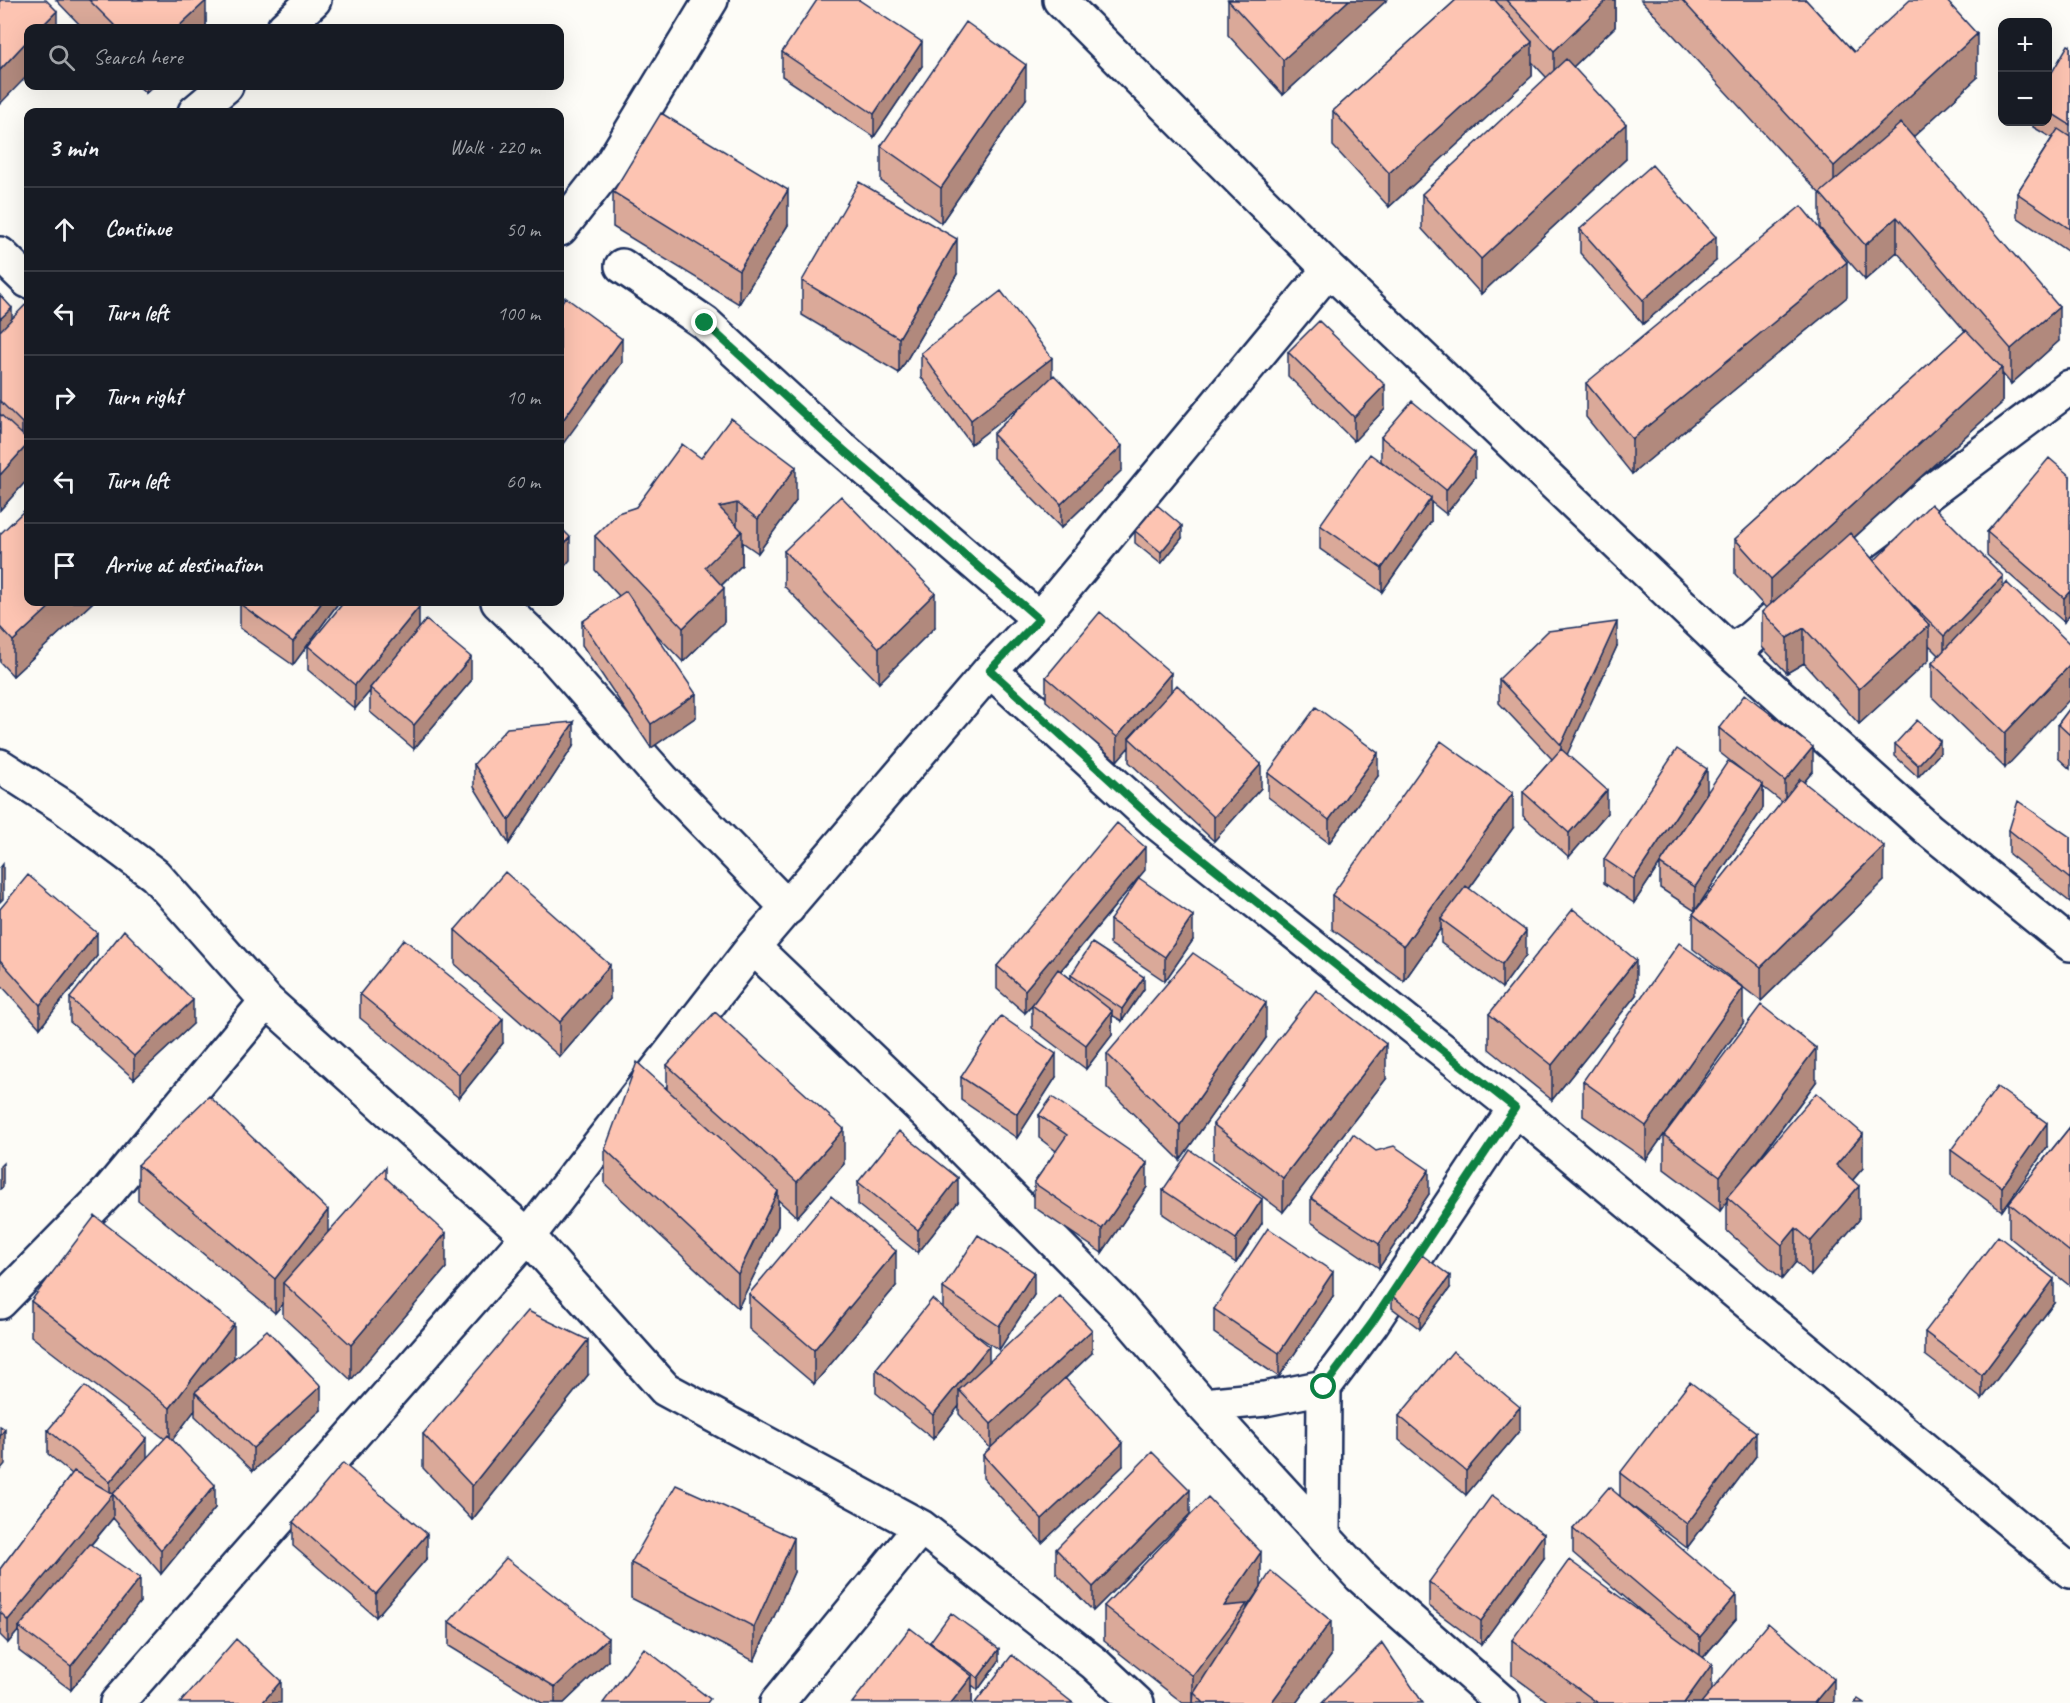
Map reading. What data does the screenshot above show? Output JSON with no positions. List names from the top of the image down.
{
  "page": {
    "map_buttons": ["+", "−"],
    "search": "Search here",
    "heading": ["3 min", "Walk · 220 m"],
    "list": [
      ["Continue", "50 m"],
      ["Turn left", "100 m"],
      ["Turn right", "10 m"],
      ["Turn left", "60 m"],
      "Arrive at destination"
    ]
  }
}
